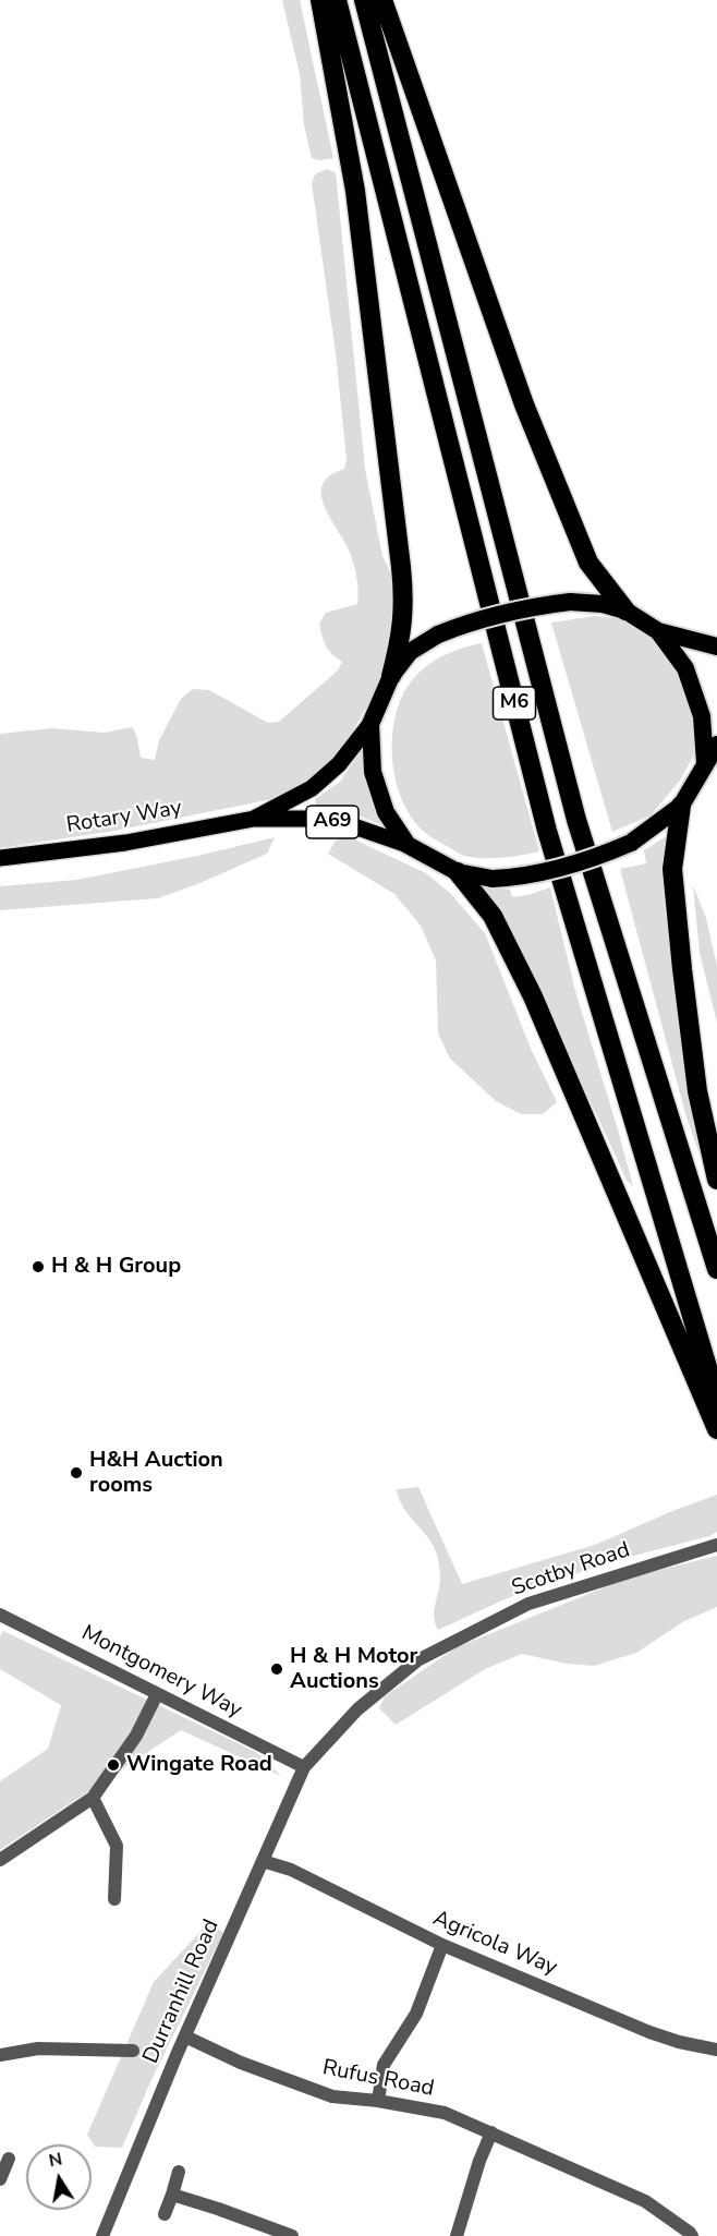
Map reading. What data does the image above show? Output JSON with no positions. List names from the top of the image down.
{
  "streets": {
    "highway": ["M6", "A69"],
    "main road": ["Rotary Way"],
    "street": [
      "Scotby Road",
      "Montgomery Way",
      "Agricola Way",
      "Durranhill Road",
      "Rufus Road"
    ]
  },
  "crossings": [
    ["Rotary Way", "A69"],
    ["Scotby Road", "Montgomery Way"],
    ["Scotby Road", "Durranhill Road"],
    ["Montgomery Way", "Durranhill Road"],
    ["Agricola Way", "Durranhill Road"],
    ["Durranhill Road", "Rufus Road"]
  ],
  "places": [
    "H & H Group",
    "H&H Auction rooms",
    "H & H Motor Auctions",
    "Wingate Road"
  ],
  "north": "top"
}
